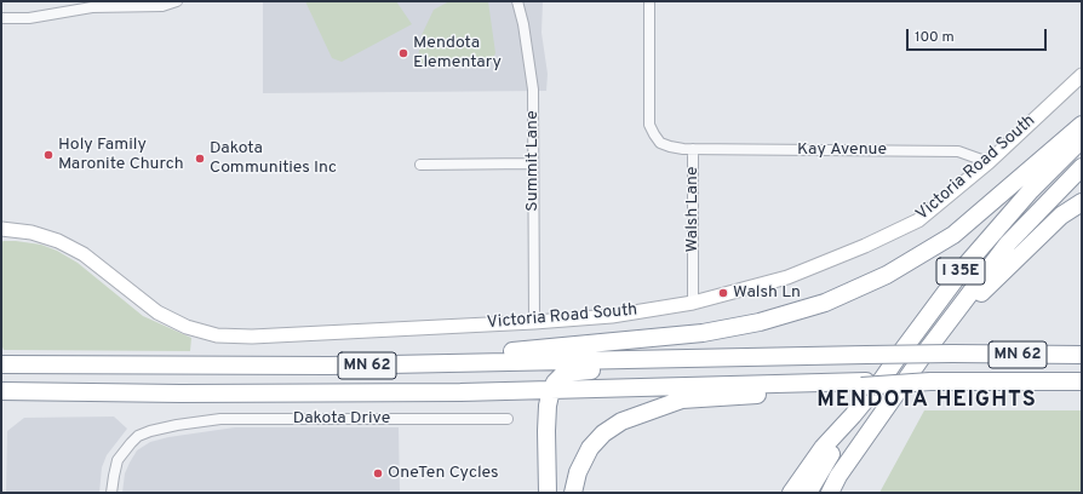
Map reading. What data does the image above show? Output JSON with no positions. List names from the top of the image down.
{
  "streets": {
    "highway": ["I 35E", "MN 62"],
    "street": [
      "Kay Avenue",
      "Summit Lane",
      "Victoria Road South",
      "Walsh Lane",
      "Dakota Drive"
    ]
  },
  "crossings": [
    ["Kay Avenue", "Victoria Road South"],
    ["Kay Avenue", "Walsh Lane"],
    ["Summit Lane", "Victoria Road South"],
    ["Victoria Road South", "Walsh Lane"]
  ],
  "districts": ["MENDOTA HEIGHTS"],
  "places": [
    "Mendota Elementary",
    "Holy Family Maronite Church",
    "Dakota Communities Inc",
    "Walsh Ln",
    "OneTen Cycles"
  ],
  "scale_bar": "100 m"
}
